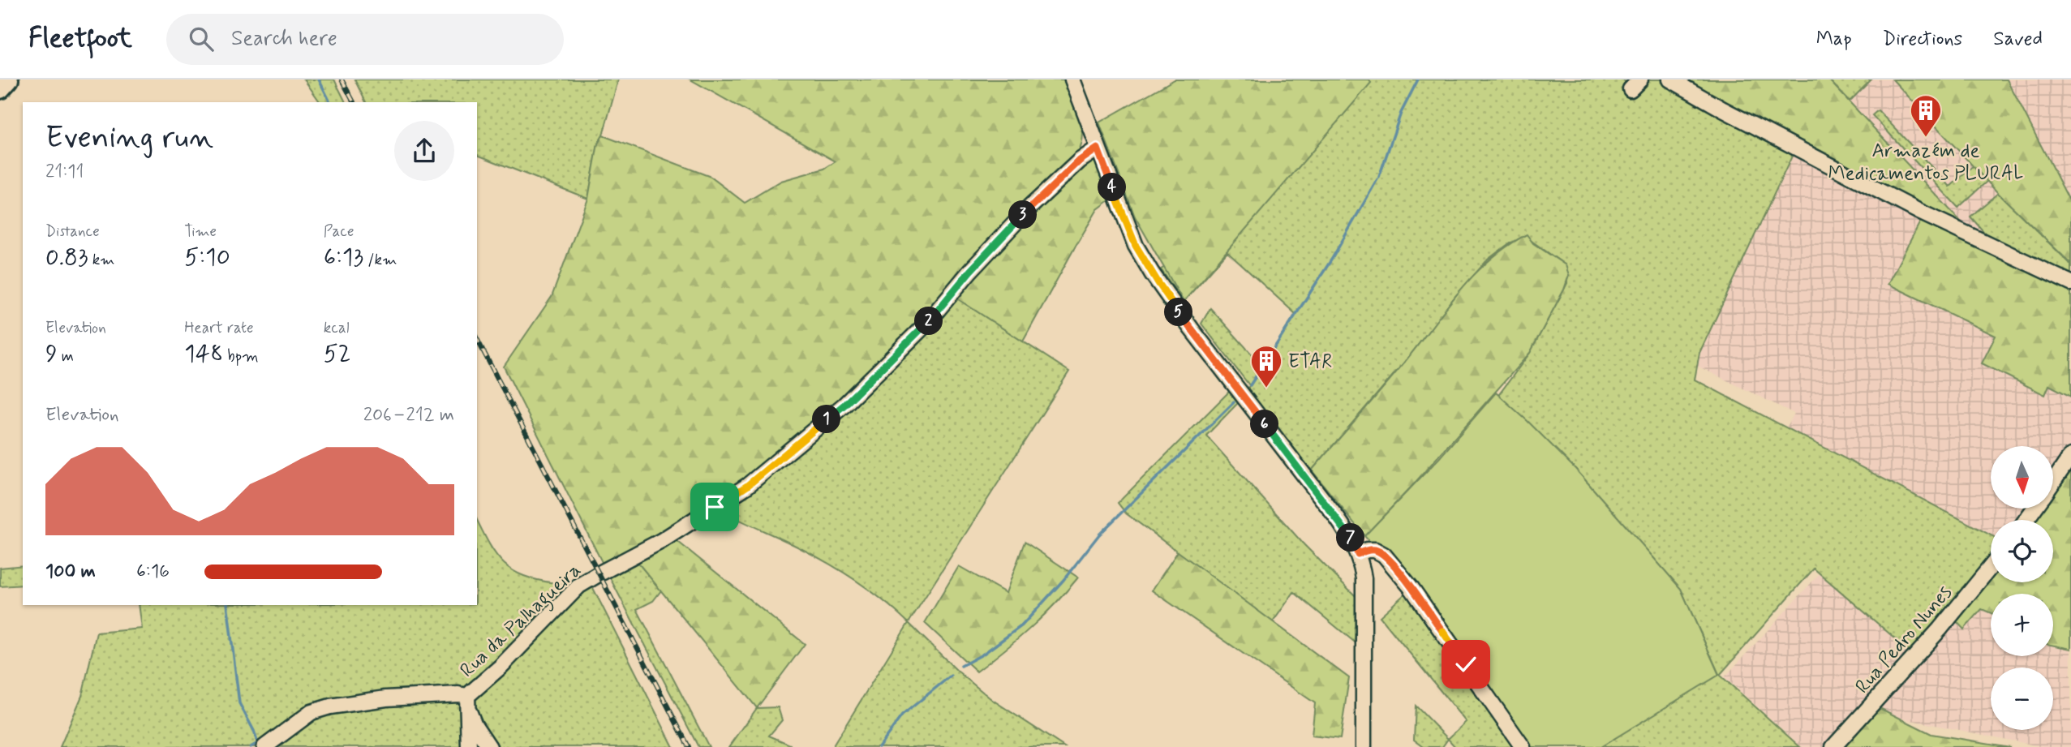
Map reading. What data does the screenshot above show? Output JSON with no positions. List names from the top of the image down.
{
  "streets": {
    "street": ["Rua da Palhagueira", "Rua Pedro Nunes"]
  },
  "places": {
    "building": ["Armazém de Medicamentos PLURAL", "ETAR"]
  },
  "north": "bottom",
  "page": {
    "header": "Fleetfoot",
    "search": "Search here",
    "nav": ["Map", "Directions", "Saved"],
    "heading": ["Evening run", "21:11"],
    "pins": [
      "4",
      "3",
      "5",
      "2",
      "1",
      "6",
      "7"
    ],
    "stats": [
      ["Distance", "0.83 km"],
      ["Time", "5:10"],
      ["Pace", "6:13 /km"],
      ["Elevation", "9 m"],
      ["Heart rate", "148 bpm"],
      ["kcal", "52"]
    ],
    "chart": ["Elevation", "206–212 m"],
    "map_buttons": ["+", "−"],
    "list": [
      {
        "name": "100 m",
        "note": "6:16"
      }
    ]
  }
}
